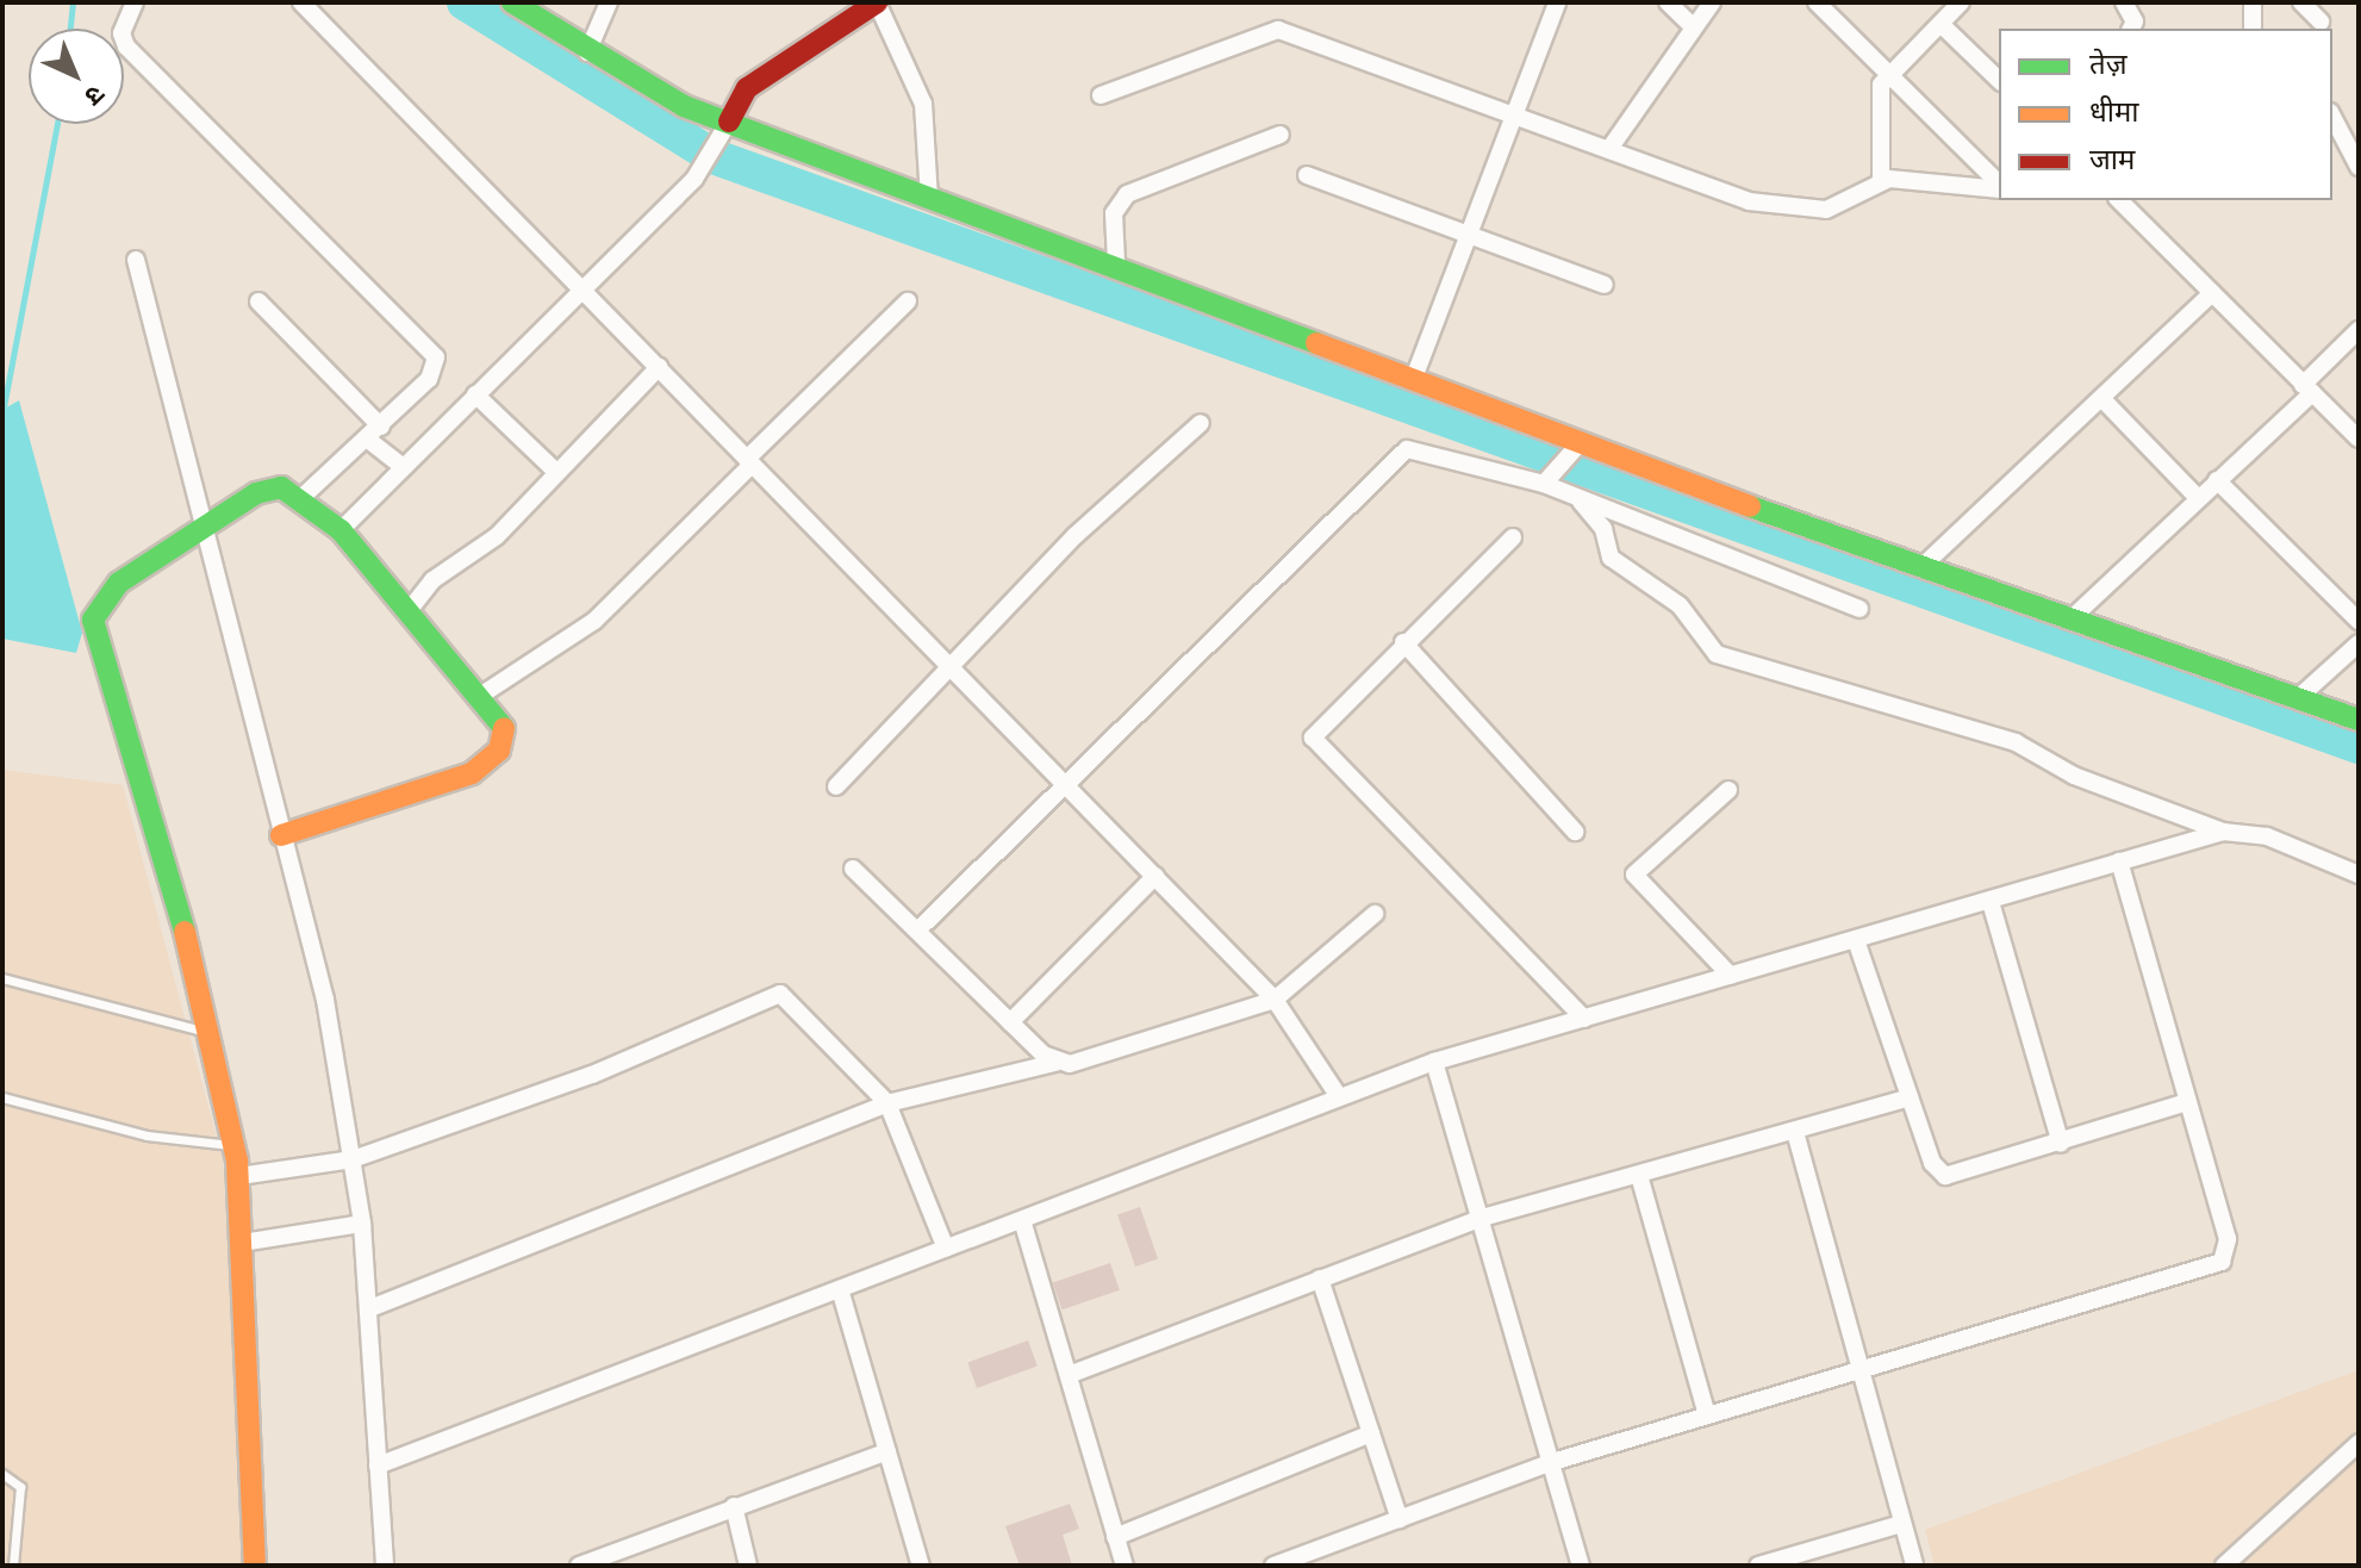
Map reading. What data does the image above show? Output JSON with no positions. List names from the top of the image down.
{
  "legend": ["तेज़", "धीमा", "जाम"],
  "north": "bottom right"
}
